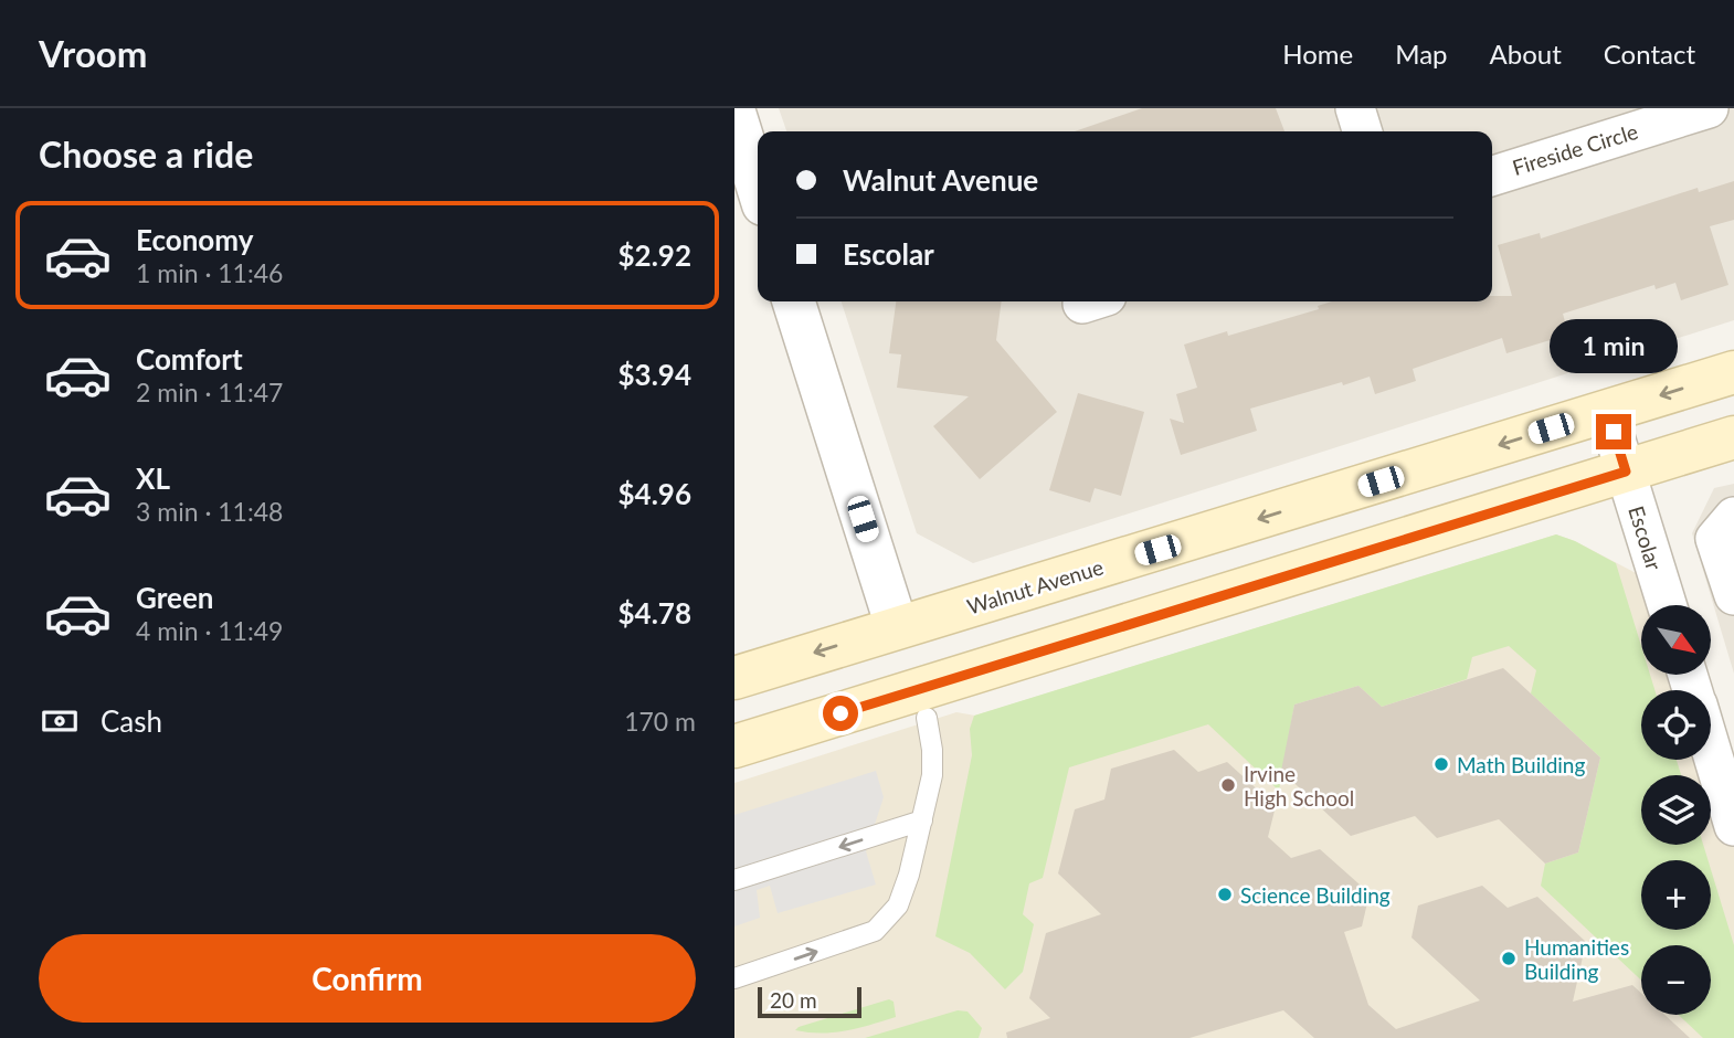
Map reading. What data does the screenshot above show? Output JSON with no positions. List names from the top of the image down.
{
  "streets": {
    "main road": ["Walnut Avenue"],
    "street": ["Fireside Circle", "Escolar"]
  },
  "crossings": [
    ["Escolar", "Walnut Avenue"]
  ],
  "places": [
    "Math Building",
    "Irvine High School",
    "Science Building",
    "Humanities Building"
  ],
  "scale_bar": "20 m",
  "north": "bottom right",
  "page": {
    "header": "Vroom",
    "nav": [
      "Home",
      "Map",
      "About",
      "Contact"
    ],
    "heading": "Choose a ride",
    "banner": ["Walnut Avenue", "Escolar"],
    "list": [
      {
        "name": "Economy",
        "note": "1 min · 11:46",
        "value": "$2.92"
      },
      {
        "name": "Comfort",
        "note": "2 min · 11:47",
        "value": "$3.94"
      },
      {
        "name": "XL",
        "note": "3 min · 11:48",
        "value": "$4.96"
      },
      {
        "name": "Green",
        "note": "4 min · 11:49",
        "value": "$4.78"
      }
    ],
    "bubble": "1 min",
    "map_buttons": ["+", "−"],
    "pay": ["Cash", "170 m"],
    "buttons": "Confirm",
    "scale": "20 m"
  }
}
